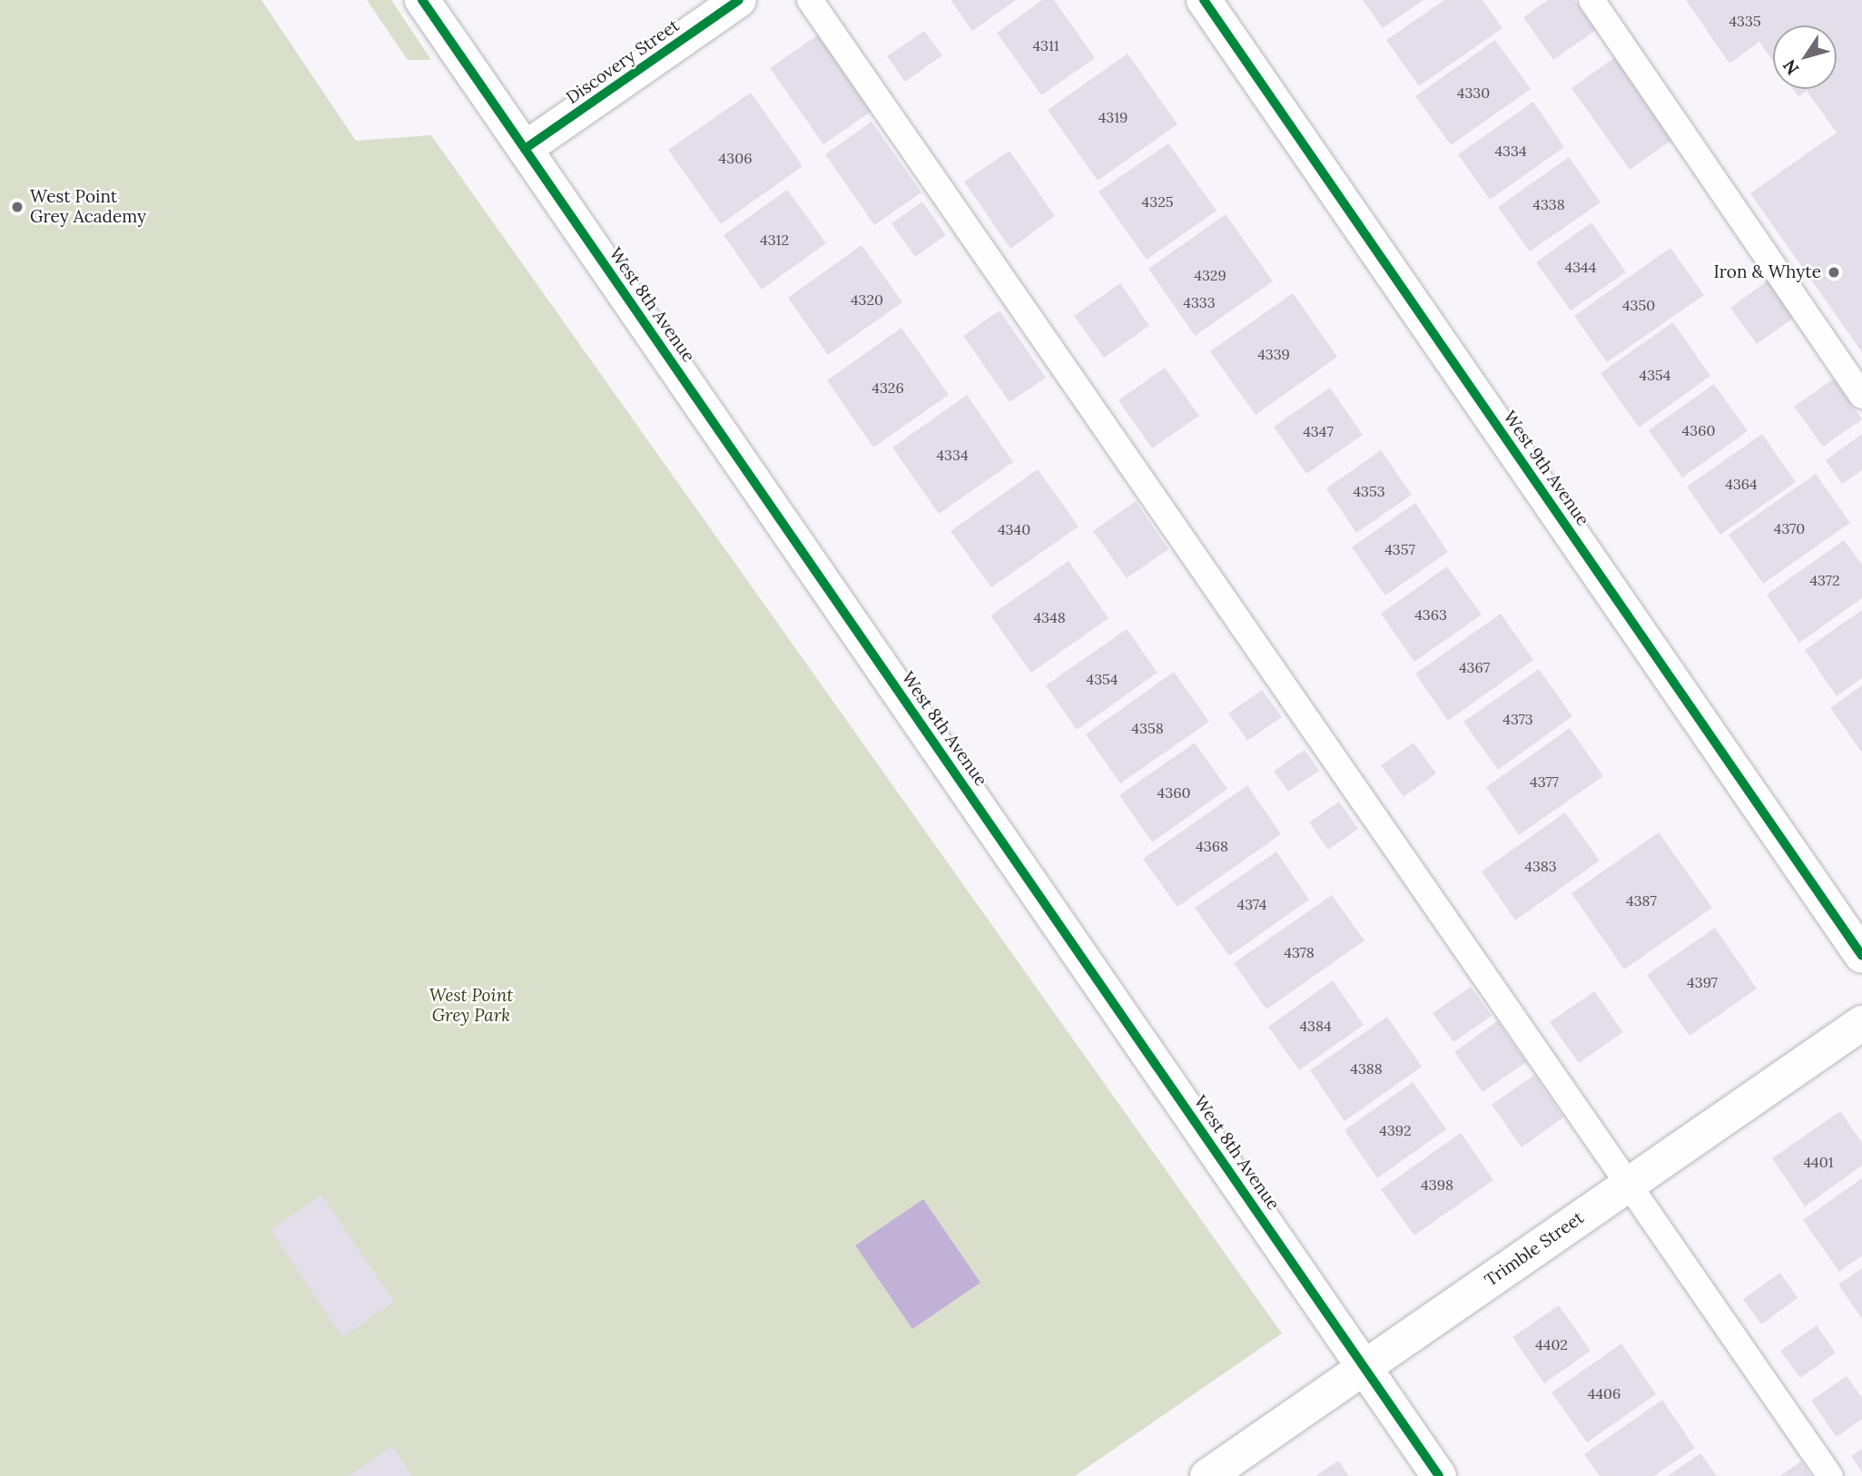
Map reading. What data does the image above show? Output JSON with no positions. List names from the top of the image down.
{
  "streets": {
    "street": [
      "Discovery Street",
      "West 8th Avenue",
      "West 9th Avenue",
      "Trimble Street"
    ]
  },
  "crossings": [
    ["Discovery Street", "West 8th Avenue"],
    ["West 8th Avenue", "Trimble Street"]
  ],
  "parks": ["West Point Grey Park"],
  "places": ["West Point Grey Academy", "Iron & Whyte"],
  "house_numbers": [
    "4335",
    "4311",
    "4330",
    "4319",
    "4334",
    "4306",
    "4325",
    "4338",
    "4312",
    "4344",
    "4329",
    "4320",
    "4333",
    "4350",
    "4339",
    "4354",
    "4326",
    "4360",
    "4347",
    "4334",
    "4364",
    "4353",
    "4370",
    "4340",
    "4357",
    "4372",
    "4363",
    "4348",
    "4367",
    "4354",
    "4373",
    "4358",
    "4377",
    "4360",
    "4368",
    "4383",
    "4387",
    "4374",
    "4378",
    "4397",
    "4384",
    "4388",
    "4392",
    "4401",
    "4398",
    "4402",
    "4406"
  ],
  "north": "bottom left"
}
